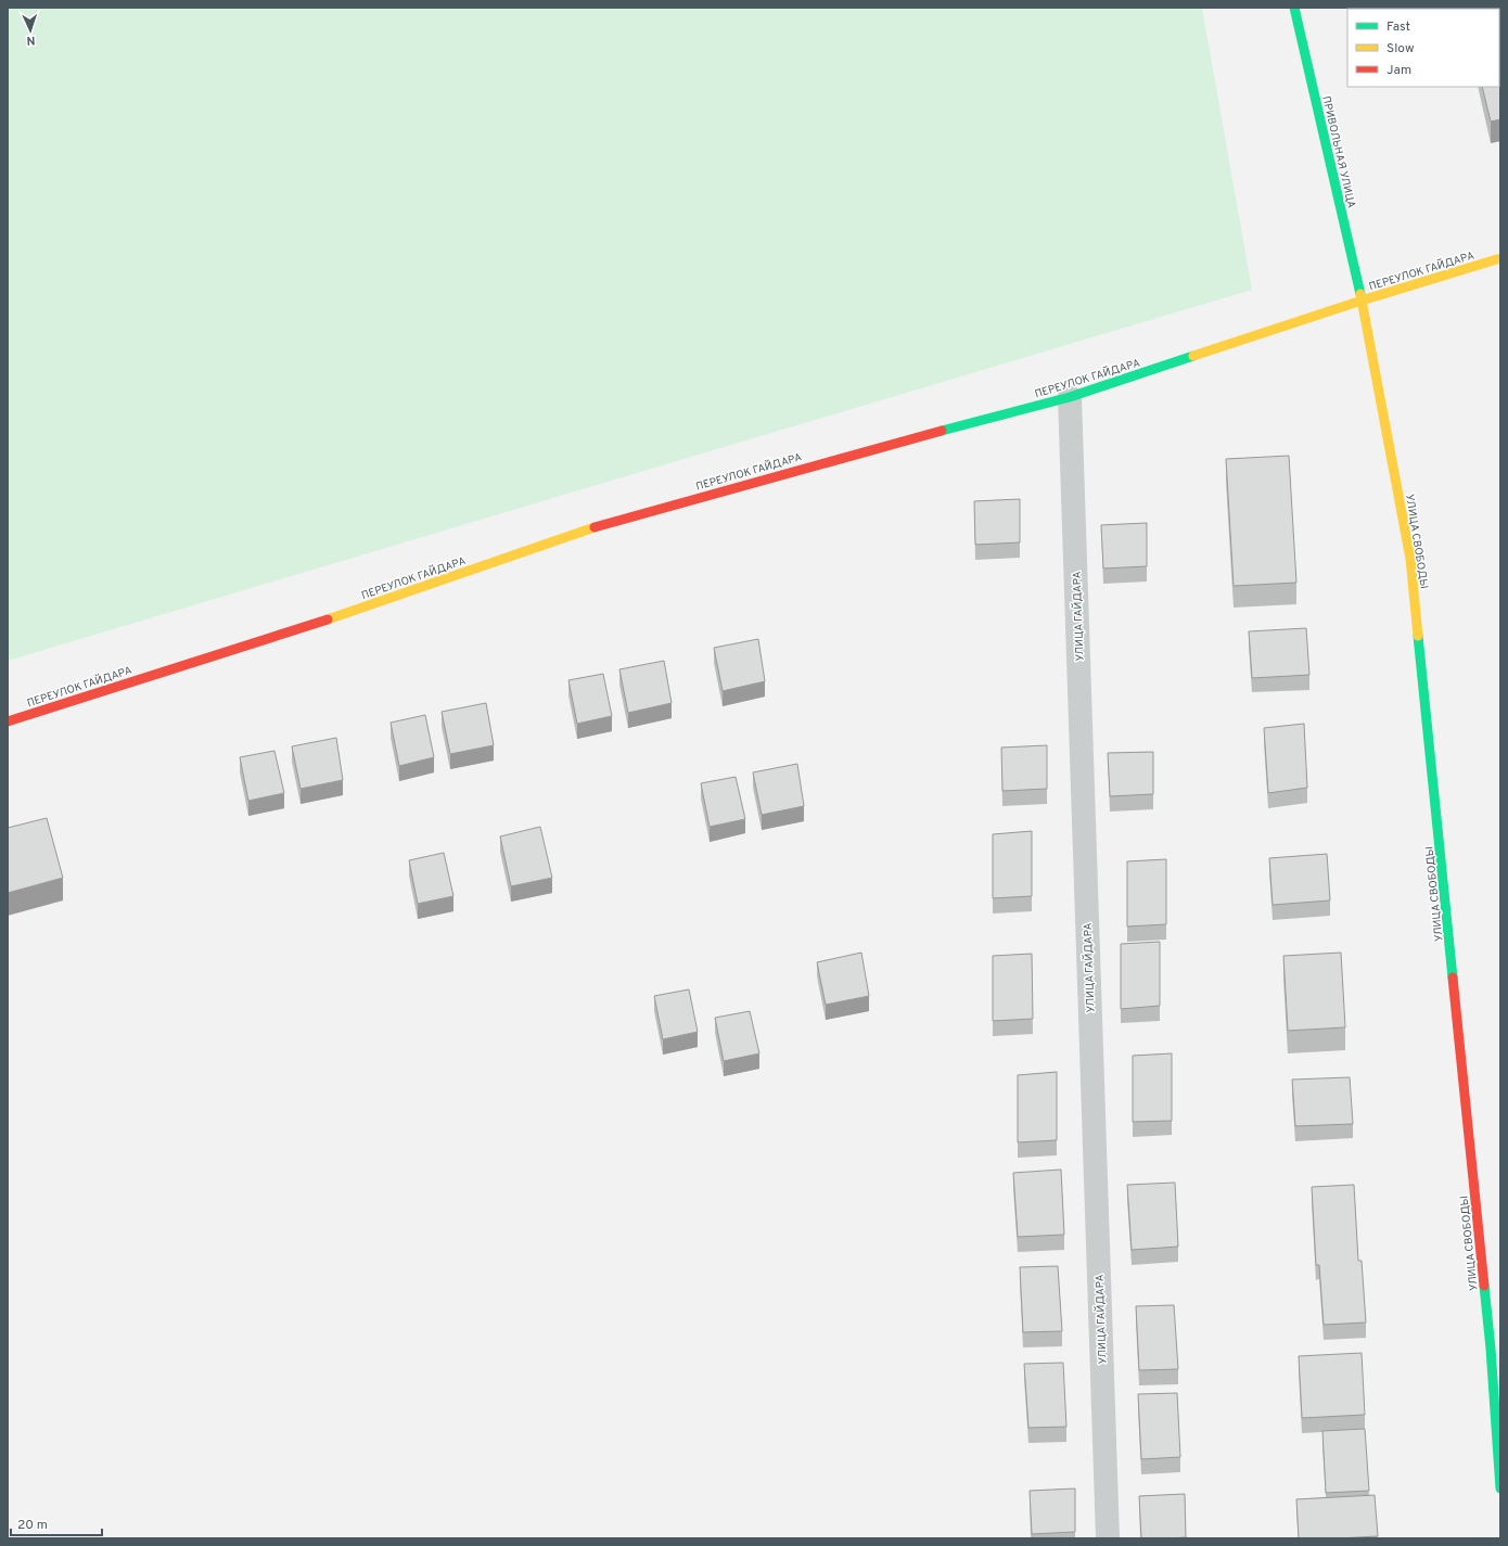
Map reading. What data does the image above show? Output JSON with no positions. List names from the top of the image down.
{
  "streets": {
    "street": [
      "ПРИВОЛЬНАЯ УЛИЦА",
      "ПЕРЕУЛОК ГАЙДАРА",
      "УЛИЦА СВОБОДЫ",
      "УЛИЦА ГАЙДАРА"
    ]
  },
  "crossings": [
    ["ПРИВОЛЬНАЯ УЛИЦА", "ПЕРЕУЛОК ГАЙДАРА"],
    ["ПРИВОЛЬНАЯ УЛИЦА", "УЛИЦА СВОБОДЫ"],
    ["ПЕРЕУЛОК ГАЙДАРА", "УЛИЦА СВОБОДЫ"],
    ["ПЕРЕУЛОК ГАЙДАРА", "УЛИЦА ГАЙДАРА"]
  ],
  "legend": ["Fast", "Slow", "Jam"],
  "scale_bar": "20 m",
  "north": "bottom"
}
